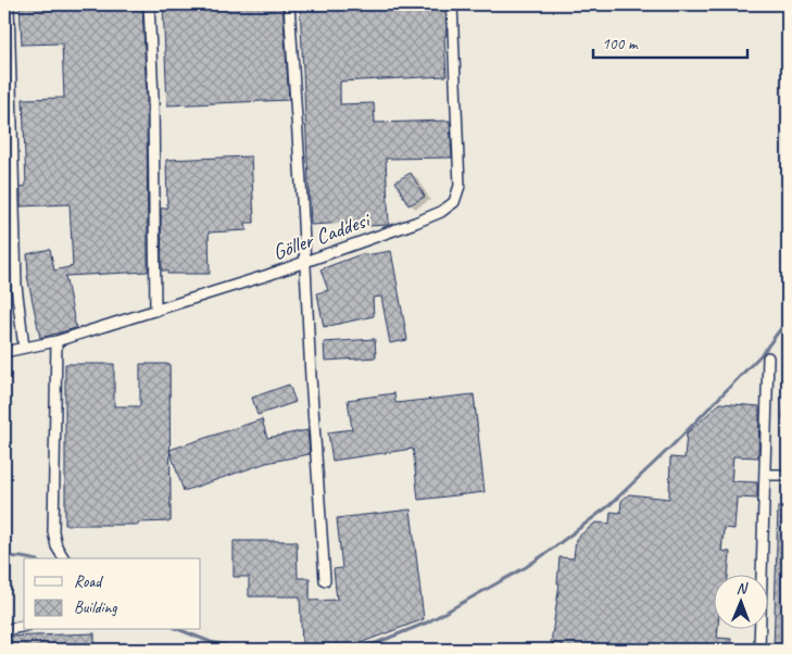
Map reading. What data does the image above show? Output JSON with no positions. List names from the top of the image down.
{
  "streets": {
    "street": ["Göller Caddesi"]
  },
  "legend": ["Road", "Building"],
  "scale_bar": "100 m",
  "north": "top"
}
